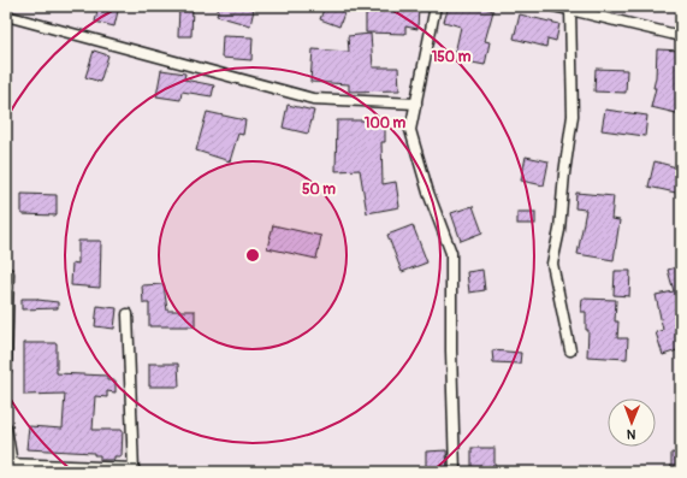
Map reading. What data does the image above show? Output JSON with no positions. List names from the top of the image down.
{
  "north": "bottom",
  "rings": ["150 m", "100 m", "50 m"]
}
